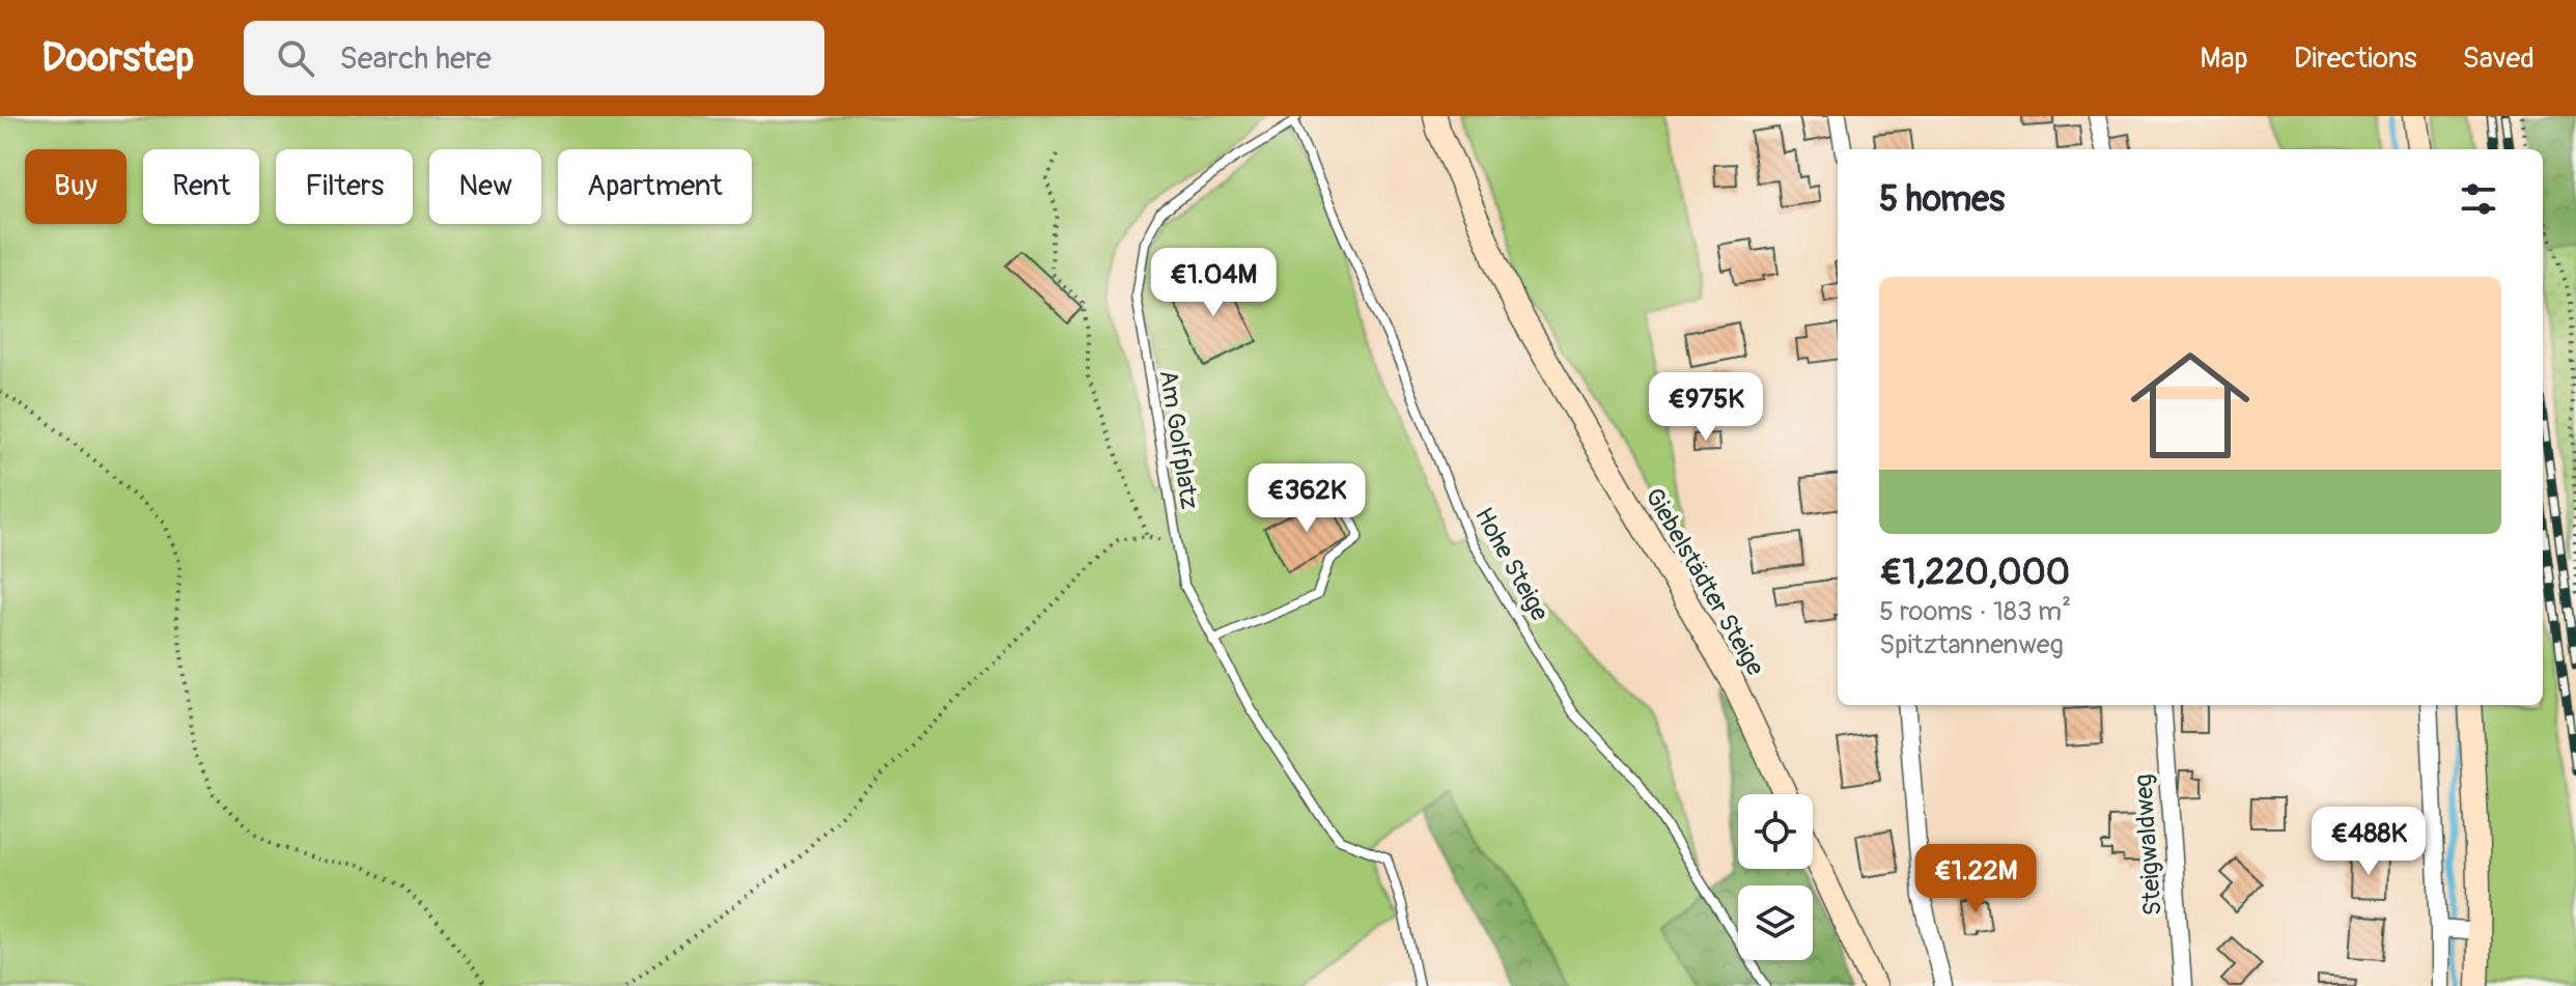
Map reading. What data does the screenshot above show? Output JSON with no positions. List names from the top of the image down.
{
  "streets": {
    "main road": ["Giebelstädter Steige"],
    "street": ["Steigwaldweg"],
    "lane": ["Am Golfplatz", "Hohe Steige"]
  },
  "crossings": [
    ["Am Golfplatz", "Hohe Steige"]
  ],
  "page": {
    "header": "Doorstep",
    "search": "Search here",
    "nav": ["Map", "Directions", "Saved"],
    "chip": [
      "Buy",
      "Rent",
      "Filters",
      "New",
      "Apartment"
    ],
    "heading": "5 homes",
    "price": [
      "€1.04M",
      "€975K",
      "€362K",
      "€488K",
      "€1.22M"
    ],
    "list": [
      {
        "name": "€1,220,000",
        "note": "5 rooms · 183 m² · Spitztannenweg"
      }
    ]
  }
}
